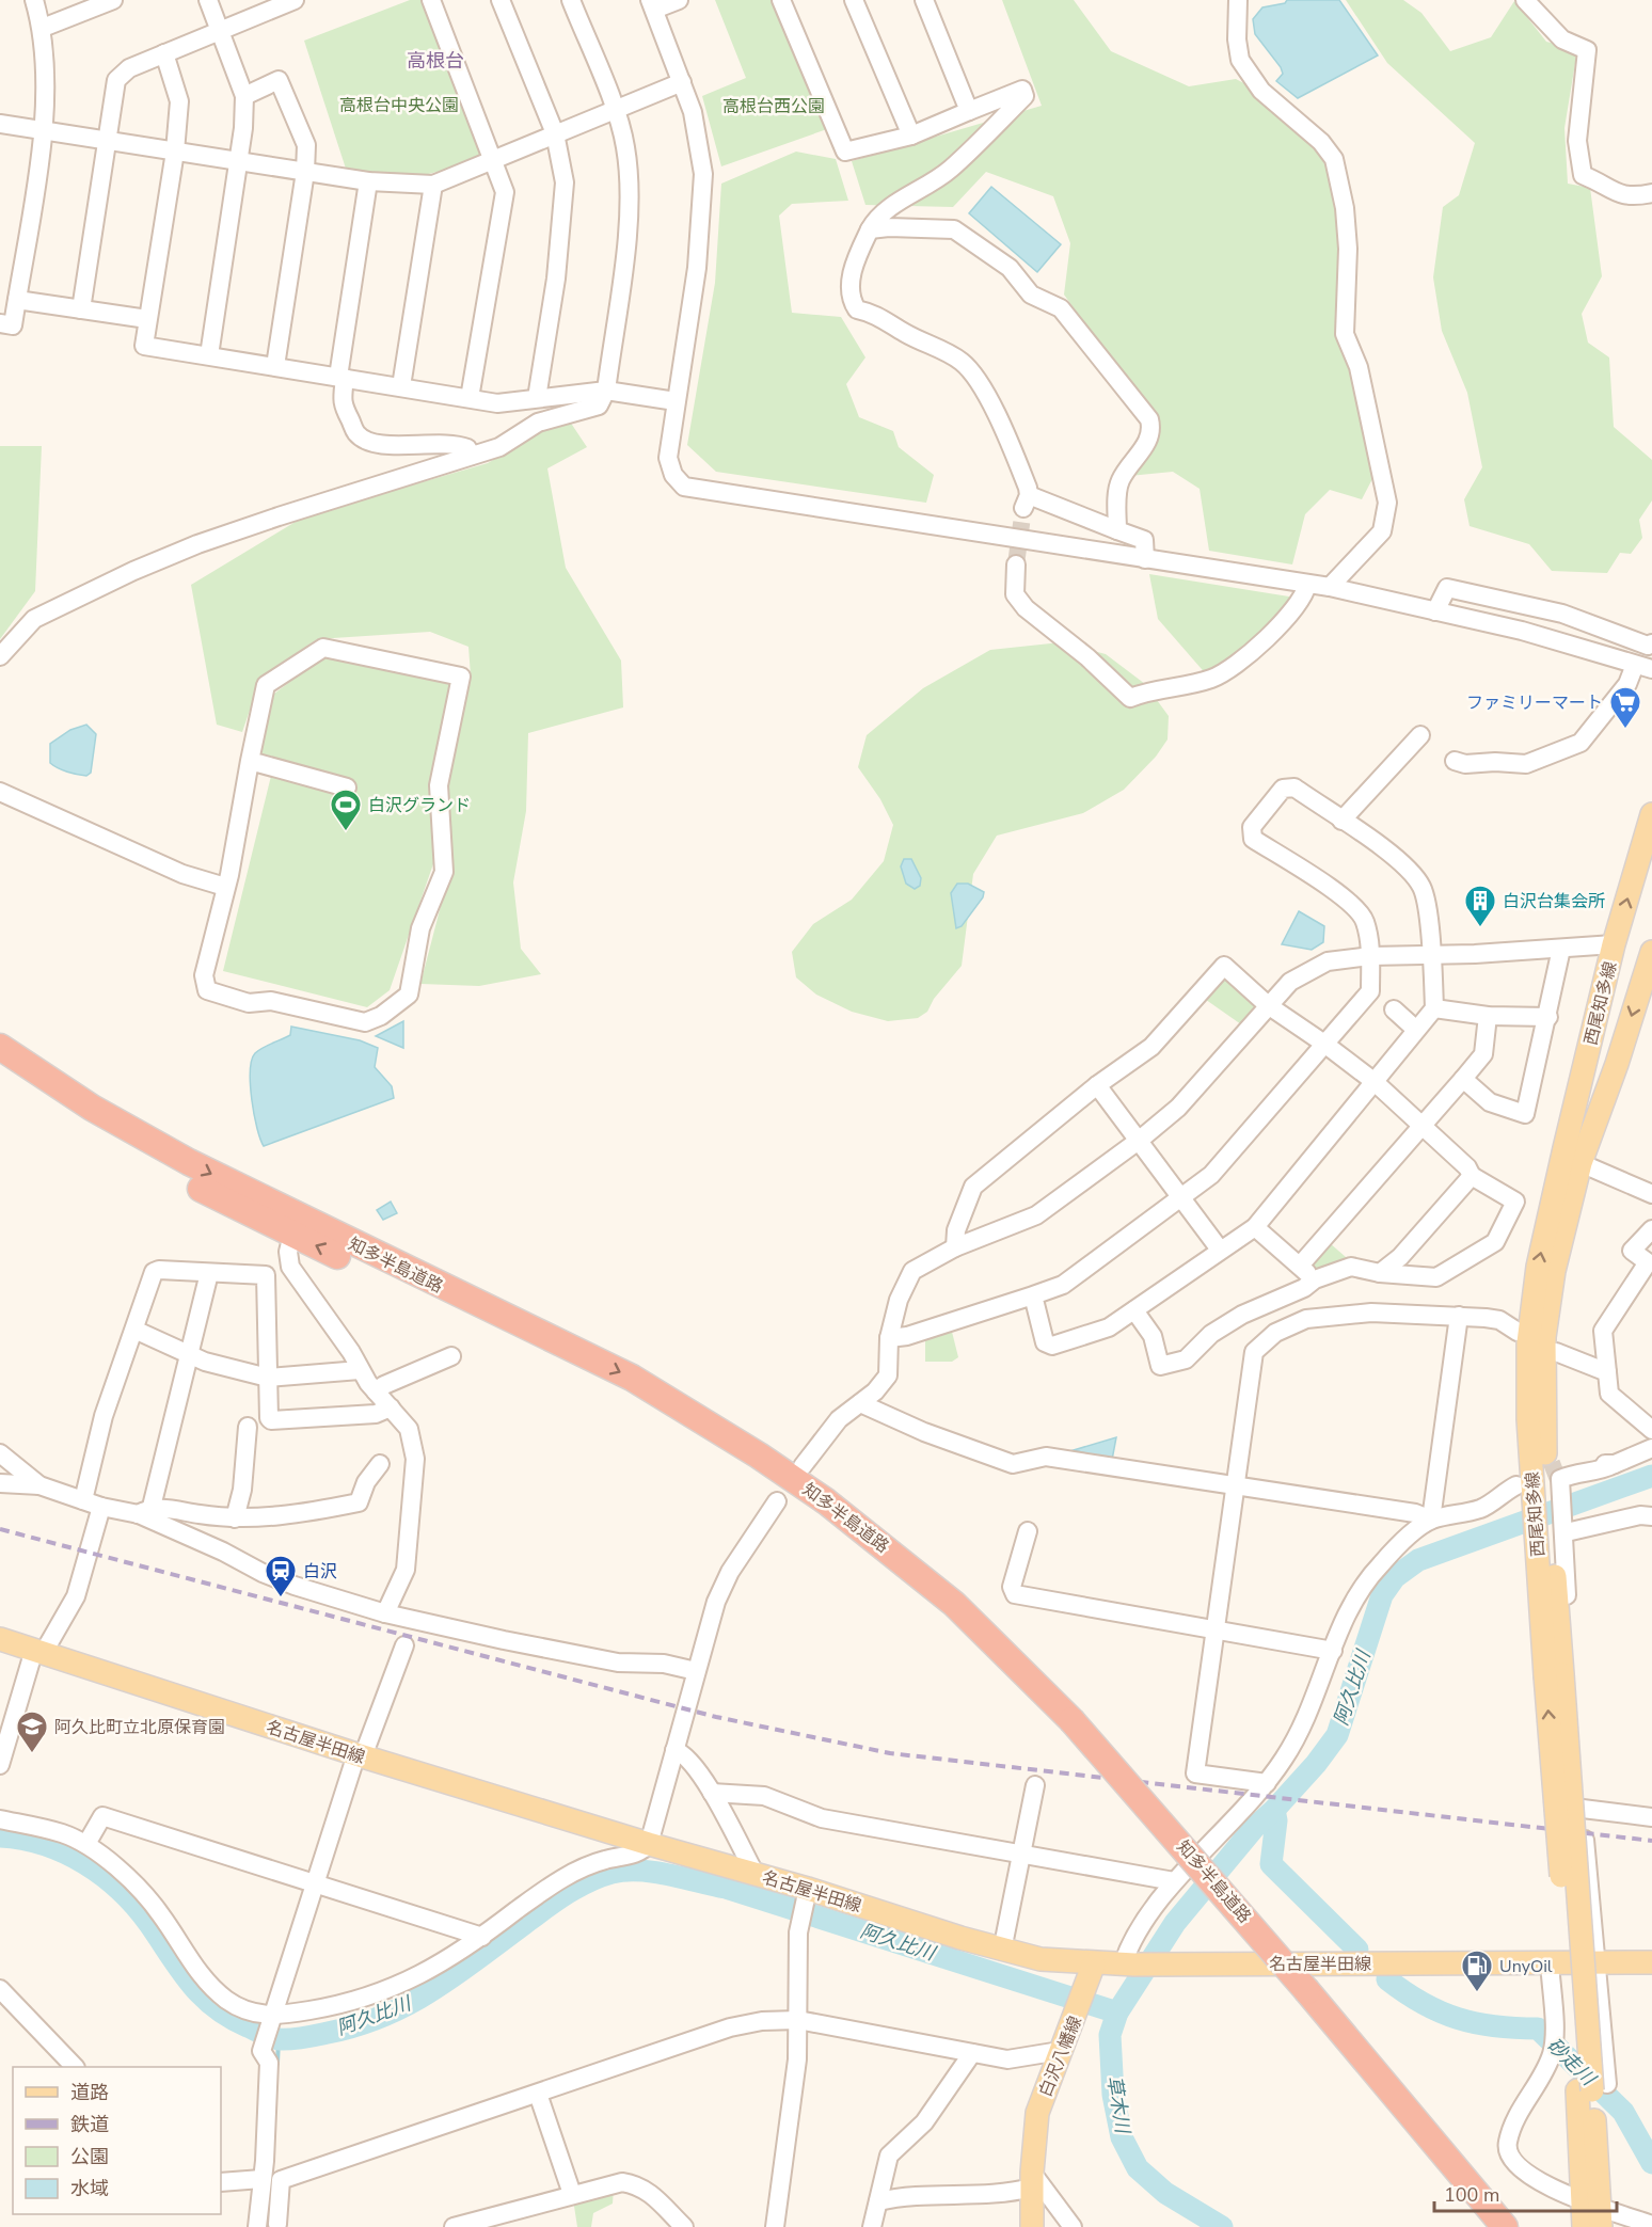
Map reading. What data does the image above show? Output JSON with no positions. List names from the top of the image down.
{
  "streets": {
    "highway": ["知多半島道路"],
    "main road": ["西尾知多線", "名古屋半田線", "白沢八幡線"]
  },
  "crossings": [
    ["名古屋半田線", "白沢八幡線"]
  ],
  "districts": ["高根台"],
  "water": ["阿久比川", "砂走川", "草木川"],
  "parks": ["高根台中央公園", "高根台西公園"],
  "places": {
    "supermarket": ["ファミリーマート"],
    "sports": ["白沢グランド"],
    "building": ["白沢台集会所"],
    "station": ["白沢"],
    "school or university": ["阿久比町立北原保育園"],
    "fuel station": ["UnyOil"]
  },
  "legend": [
    "道路",
    "鉄道",
    "公園",
    "水域"
  ],
  "scale_bar": "100 m"
}
